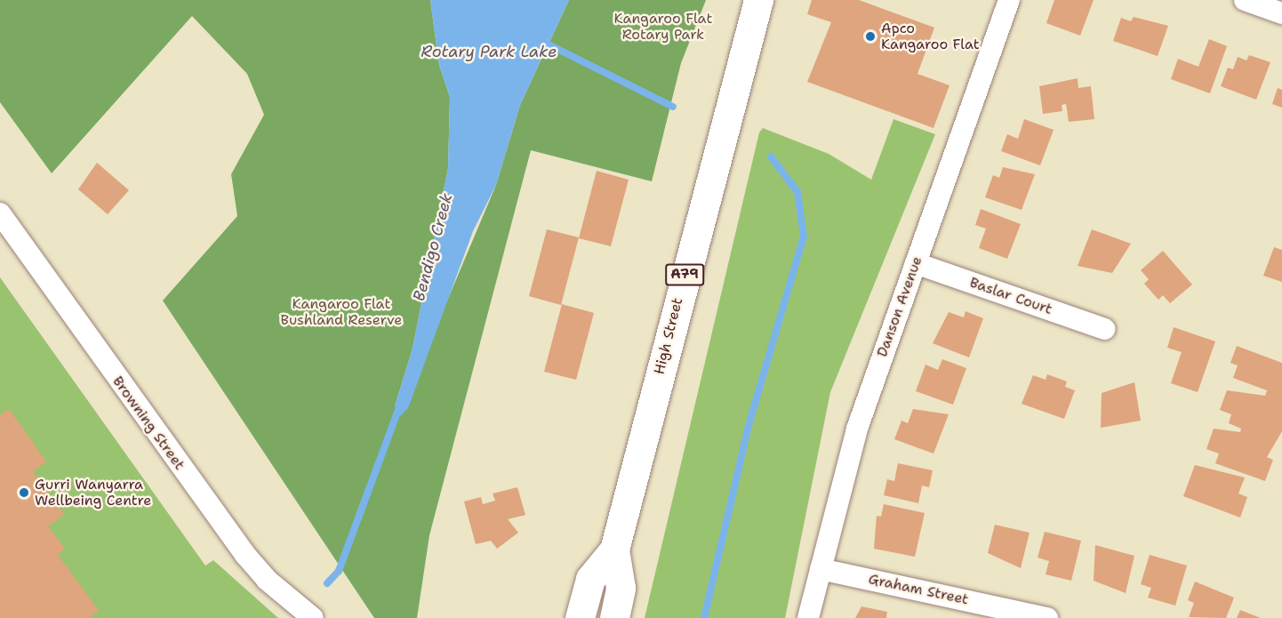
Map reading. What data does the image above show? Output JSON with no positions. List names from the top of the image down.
{
  "streets": {
    "highway": ["A79", "High Street"],
    "street": [
      "Baslar Court",
      "Danson Avenue",
      "Browning Street",
      "Graham Street"
    ]
  },
  "crossings": [
    ["Baslar Court", "Danson Avenue"],
    ["Danson Avenue", "Graham Street"]
  ],
  "water": ["Rotary Park Lake", "Bendigo Creek"],
  "parks": ["Kangaroo Flat Rotary Park", "Kangaroo Flat Bushland Reserve"],
  "places": ["Apco Kangaroo Flat", "Gurri Wanyarra Wellbeing Centre"]
}
